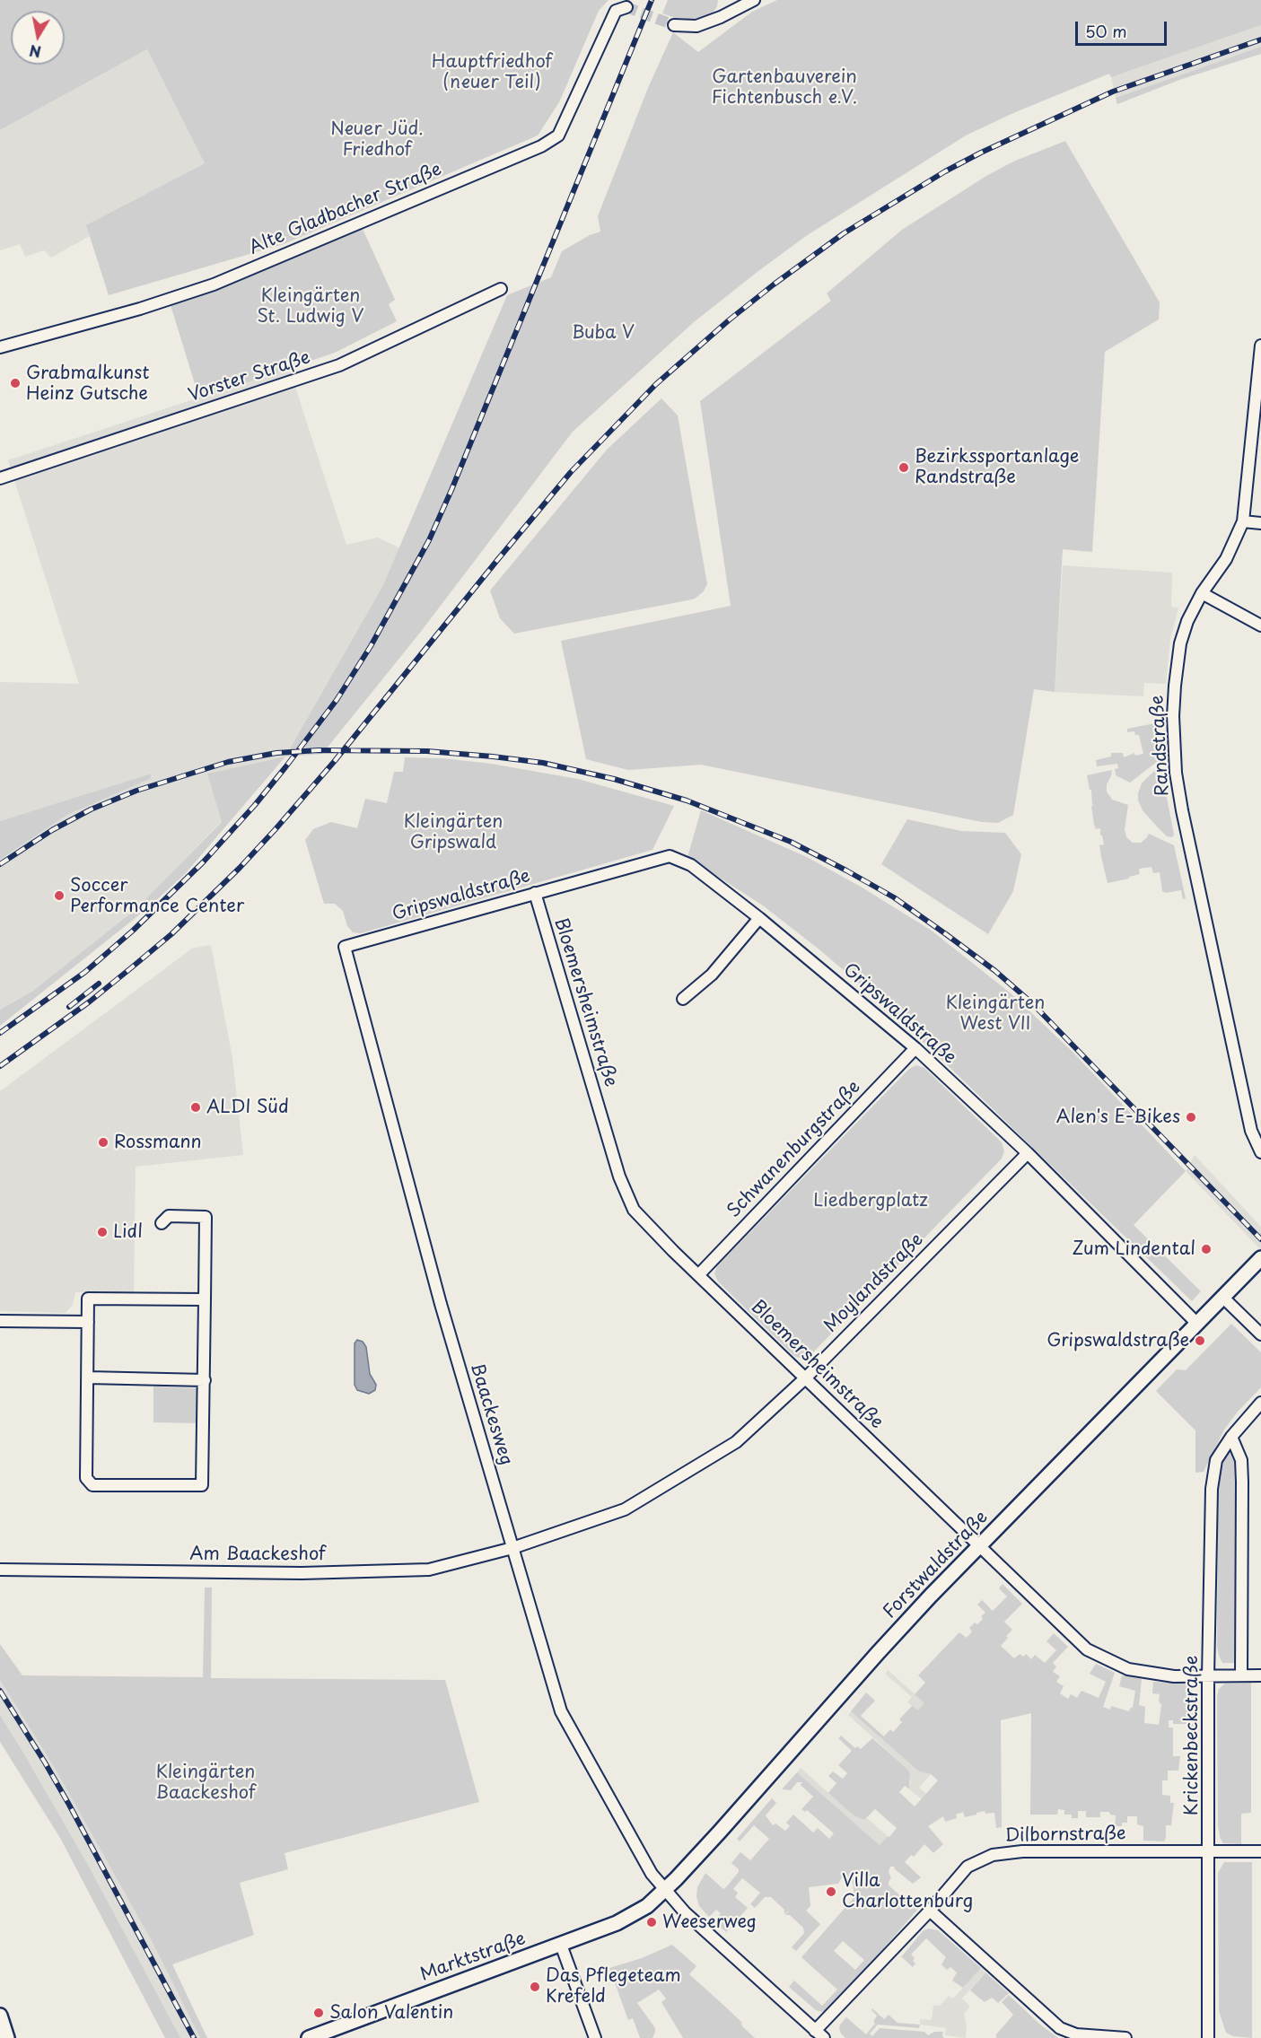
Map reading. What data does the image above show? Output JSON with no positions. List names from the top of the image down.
{
  "streets": {
    "street": [
      "Alte Gladbacher Straße",
      "Vorster Straße",
      "Randstraße",
      "Gripswaldstraße",
      "Bloemersheimstraße",
      "Schwanenburgstraße",
      "Moylandstraße",
      "Baackesweg",
      "Am Baackeshof",
      "Forstwaldstraße",
      "Krickenbeckstraße",
      "Dilbornstraße",
      "Marktstraße"
    ]
  },
  "crossings": [
    ["Gripswaldstraße", "Bloemersheimstraße"],
    ["Gripswaldstraße", "Schwanenburgstraße"],
    ["Gripswaldstraße", "Moylandstraße"],
    ["Gripswaldstraße", "Baackesweg"],
    ["Gripswaldstraße", "Forstwaldstraße"],
    ["Bloemersheimstraße", "Schwanenburgstraße"],
    ["Bloemersheimstraße", "Moylandstraße"],
    ["Bloemersheimstraße", "Forstwaldstraße"],
    ["Bloemersheimstraße", "Krickenbeckstraße"],
    ["Moylandstraße", "Baackesweg"],
    ["Moylandstraße", "Am Baackeshof"],
    ["Baackesweg", "Am Baackeshof"],
    ["Baackesweg", "Forstwaldstraße"],
    ["Forstwaldstraße", "Marktstraße"],
    ["Krickenbeckstraße", "Dilbornstraße"]
  ],
  "parks": [
    "Hauptfriedhof (neuer Teil)",
    "Gartenbauverein Fichtenbusch e.V.",
    "Neuer Jüd. Friedhof",
    "Kleingärten St. Ludwig V",
    "Buba V",
    "Kleingärten Gripswald",
    "Kleingärten West VII",
    "Liedbergplatz",
    "Kleingärten Baackeshof"
  ],
  "places": [
    "Grabmalkunst Heinz Gutsche",
    "Bezirkssportanlage Randstraße",
    "Soccer Performance Center",
    "ALDI Süd",
    "Alen's E-Bikes",
    "Rossmann",
    "Lidl",
    "Zum Lindental",
    "Gripswaldstraße",
    "Villa Charlottenburg",
    "Weeserweg",
    "Das Pflegeteam Krefeld",
    "Salon Valentin"
  ],
  "scale_bar": "50 m",
  "north": "bottom"
}
